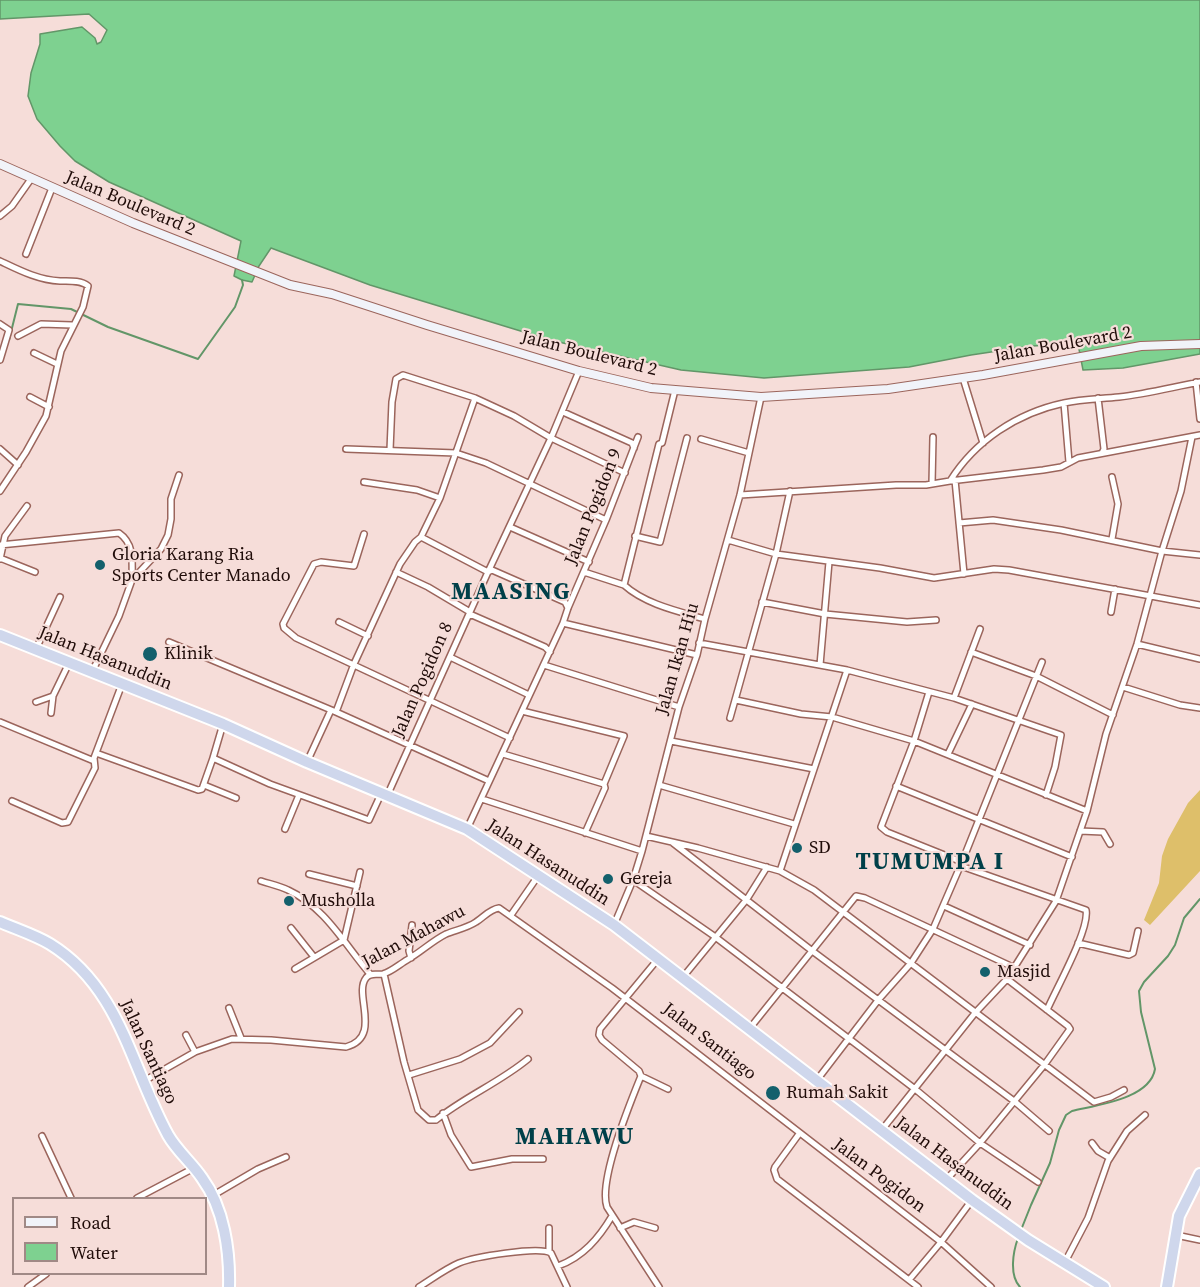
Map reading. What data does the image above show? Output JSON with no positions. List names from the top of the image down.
{
  "streets": {
    "highway": ["Jalan Hasanuddin", "Jalan Santiago"],
    "main road": ["Jalan Boulevard 2"],
    "street": [
      "Jalan Pogidon 9",
      "Jalan Ikan Hiu",
      "Jalan Pogidon 8",
      "Jalan Mahawu",
      "Jalan Pogidon"
    ]
  },
  "crossings": [
    ["Jalan Boulevard 2", "Jalan Ikan Hiu"],
    ["Jalan Boulevard 2", "Jalan Pogidon 8"],
    ["Jalan Pogidon 9", "Jalan Hasanuddin"],
    ["Jalan Hasanuddin", "Jalan Ikan Hiu"],
    ["Jalan Hasanuddin", "Jalan Pogidon 8"],
    ["Jalan Mahawu", "Jalan Santiago"],
    ["Jalan Santiago", "Jalan Pogidon"]
  ],
  "districts": ["MAASING", "TUMUMPA I", "MAHAWU"],
  "places": [
    "Gloria Karang Ria Sports Center Manado",
    "Klinik",
    "SD",
    "Gereja",
    "Musholla",
    "Masjid",
    "Rumah Sakit"
  ],
  "legend": ["Road", "Water"]
}
